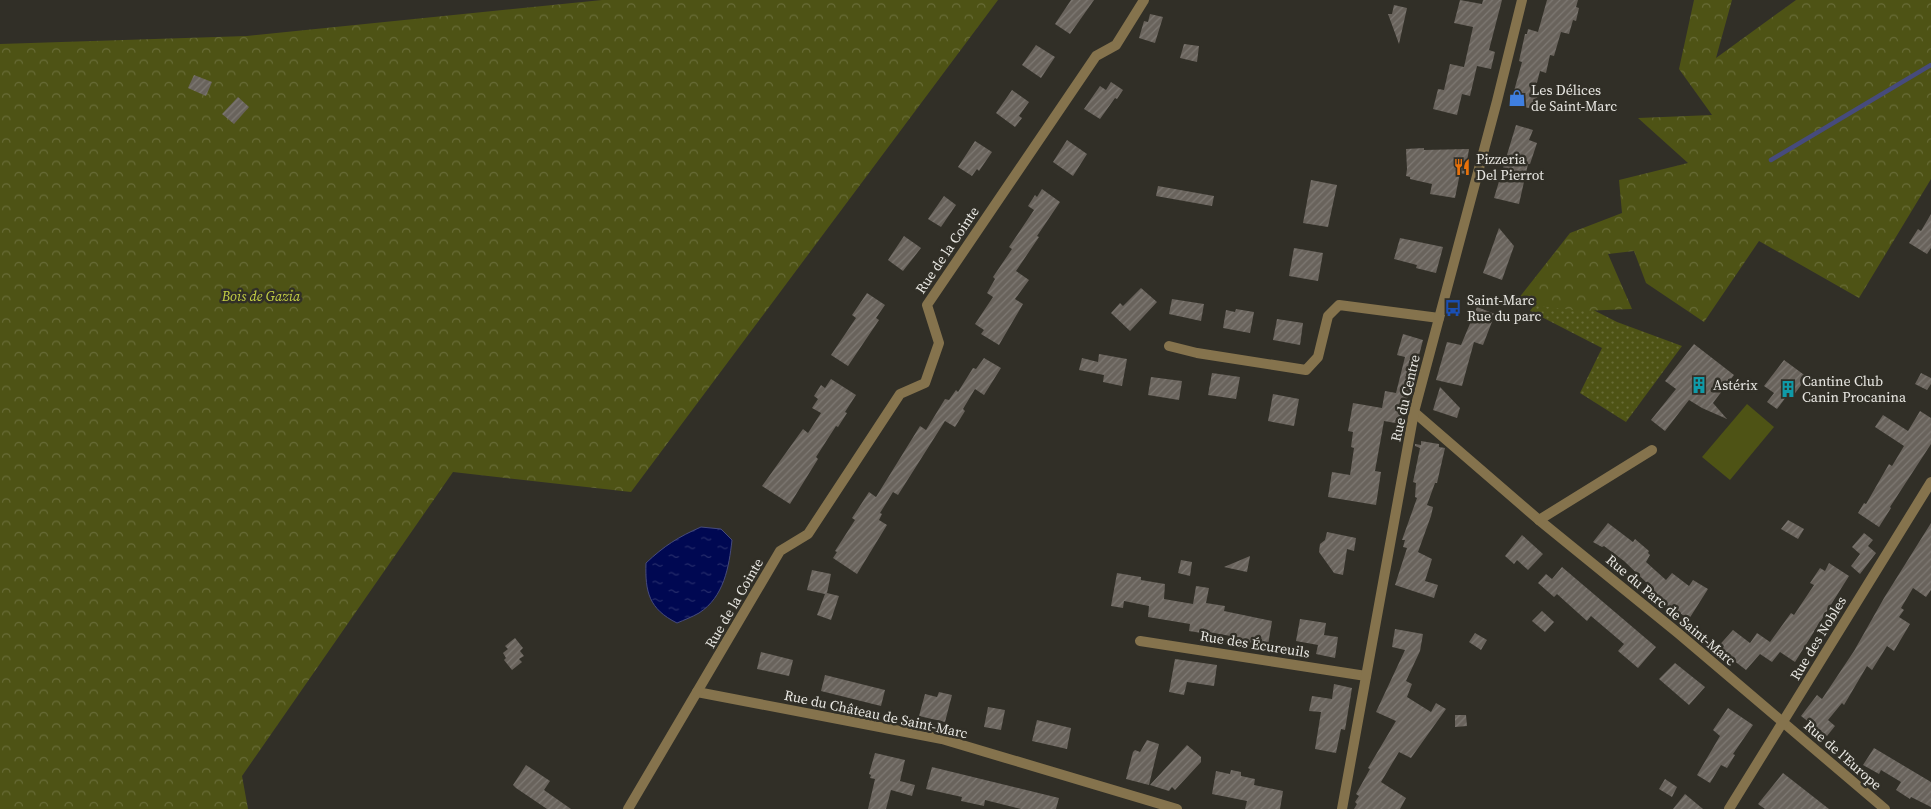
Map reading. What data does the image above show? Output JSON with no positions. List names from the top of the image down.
{
  "streets": {
    "street": [
      "Rue de la Cointe",
      "Rue du Centre",
      "Rue du Parc de Saint-Marc",
      "Rue des Nobles",
      "Rue des Écureuils",
      "Rue du Château de Saint-Marc",
      "Rue de l'Europe"
    ]
  },
  "crossings": [
    ["Rue de la Cointe", "Rue du Château de Saint-Marc"],
    ["Rue du Centre", "Rue du Parc de Saint-Marc"],
    ["Rue du Centre", "Rue des Écureuils"],
    ["Rue du Parc de Saint-Marc", "Rue des Nobles"],
    ["Rue du Parc de Saint-Marc", "Rue de l'Europe"],
    ["Rue des Nobles", "Rue de l'Europe"]
  ],
  "parks": ["Bois de Gazia"],
  "places": {
    "shop": ["Les Délices de Saint-Marc"],
    "restaurant": ["Pizzeria Del Pierrot"],
    "bus stop": ["Saint-Marc Rue du parc"],
    "building": ["Astérix", "Cantine Club Canin Procanina"]
  }
}
